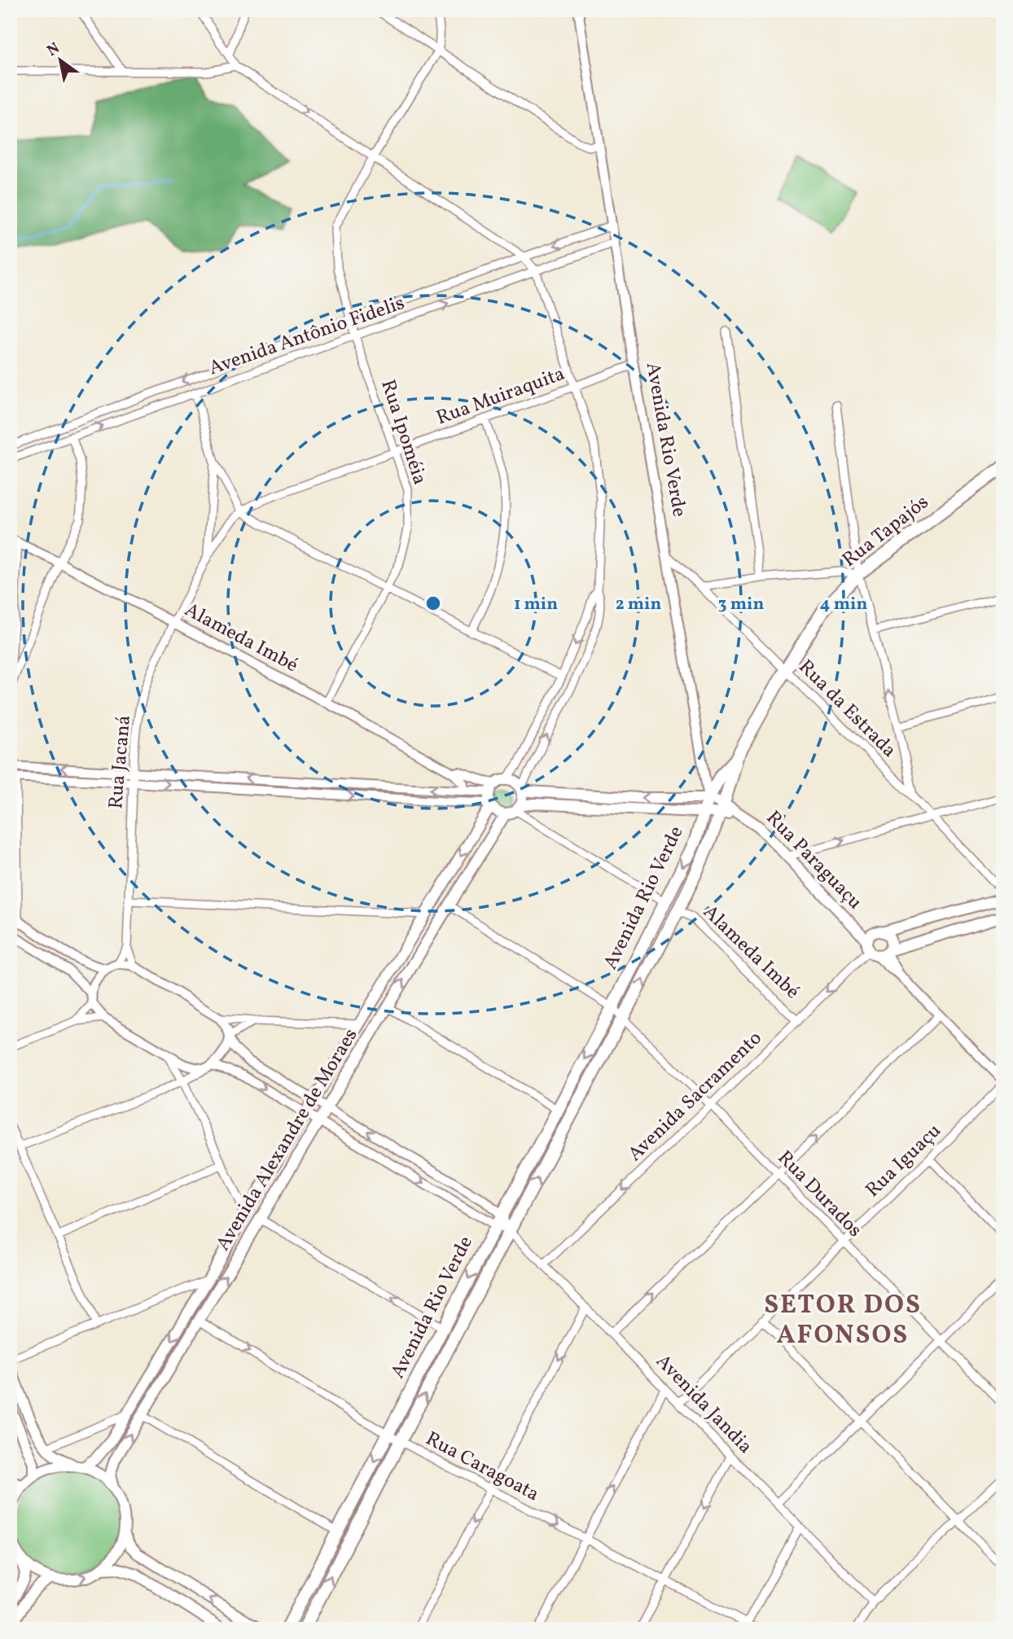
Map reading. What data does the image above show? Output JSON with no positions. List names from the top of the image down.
{
  "streets": {
    "main road": [
      "Avenida Rio Verde",
      "Rua Tapajós",
      "Rua Paraguaçu",
      "Avenida Alexandre de Moraes"
    ],
    "street": [
      "Avenida Antônio Fidelis",
      "Rua Muiraquita",
      "Rua Ipoméia",
      "Alameda Imbé",
      "Rua da Estrada",
      "Rua Jacaná",
      "Avenida Sacramento",
      "Rua Iguaçu",
      "Rua Durados",
      "Avenida Jandia",
      "Rua Caragoata"
    ]
  },
  "crossings": [
    ["Avenida Antônio Fidelis", "Rua Ipoméia"],
    ["Avenida Antônio Fidelis", "Avenida Rio Verde"],
    ["Avenida Antônio Fidelis", "Rua Jacaná"],
    ["Rua Muiraquita", "Rua Ipoméia"],
    ["Rua Muiraquita", "Avenida Rio Verde"],
    ["Rua Muiraquita", "Rua Jacaná"],
    ["Rua Ipoméia", "Alameda Imbé"],
    ["Avenida Rio Verde", "Rua Tapajós"],
    ["Avenida Rio Verde", "Alameda Imbé"],
    ["Avenida Rio Verde", "Rua da Estrada"],
    ["Avenida Rio Verde", "Rua Paraguaçu"],
    ["Avenida Rio Verde", "Rua Durados"],
    ["Avenida Rio Verde", "Avenida Jandia"],
    ["Avenida Rio Verde", "Rua Caragoata"],
    ["Rua Tapajós", "Rua da Estrada"],
    ["Rua Tapajós", "Rua Paraguaçu"],
    ["Alameda Imbé", "Rua Jacaná"],
    ["Alameda Imbé", "Avenida Sacramento"],
    ["Alameda Imbé", "Avenida Alexandre de Moraes"],
    ["Rua Paraguaçu", "Avenida Sacramento"],
    ["Rua Paraguaçu", "Rua Iguaçu"],
    ["Avenida Sacramento", "Rua Durados"],
    ["Avenida Sacramento", "Avenida Jandia"],
    ["Avenida Alexandre de Moraes", "Rua Durados"],
    ["Avenida Alexandre de Moraes", "Rua Caragoata"],
    ["Rua Iguaçu", "Rua Durados"],
    ["Rua Iguaçu", "Avenida Jandia"]
  ],
  "one_way": ["Avenida Sacramento", "Rua Caragoata"],
  "districts": ["SETOR DOS AFONSOS"],
  "north": "top left",
  "rings": [
    "1 min",
    "2 min",
    "3 min",
    "4 min"
  ]
}
